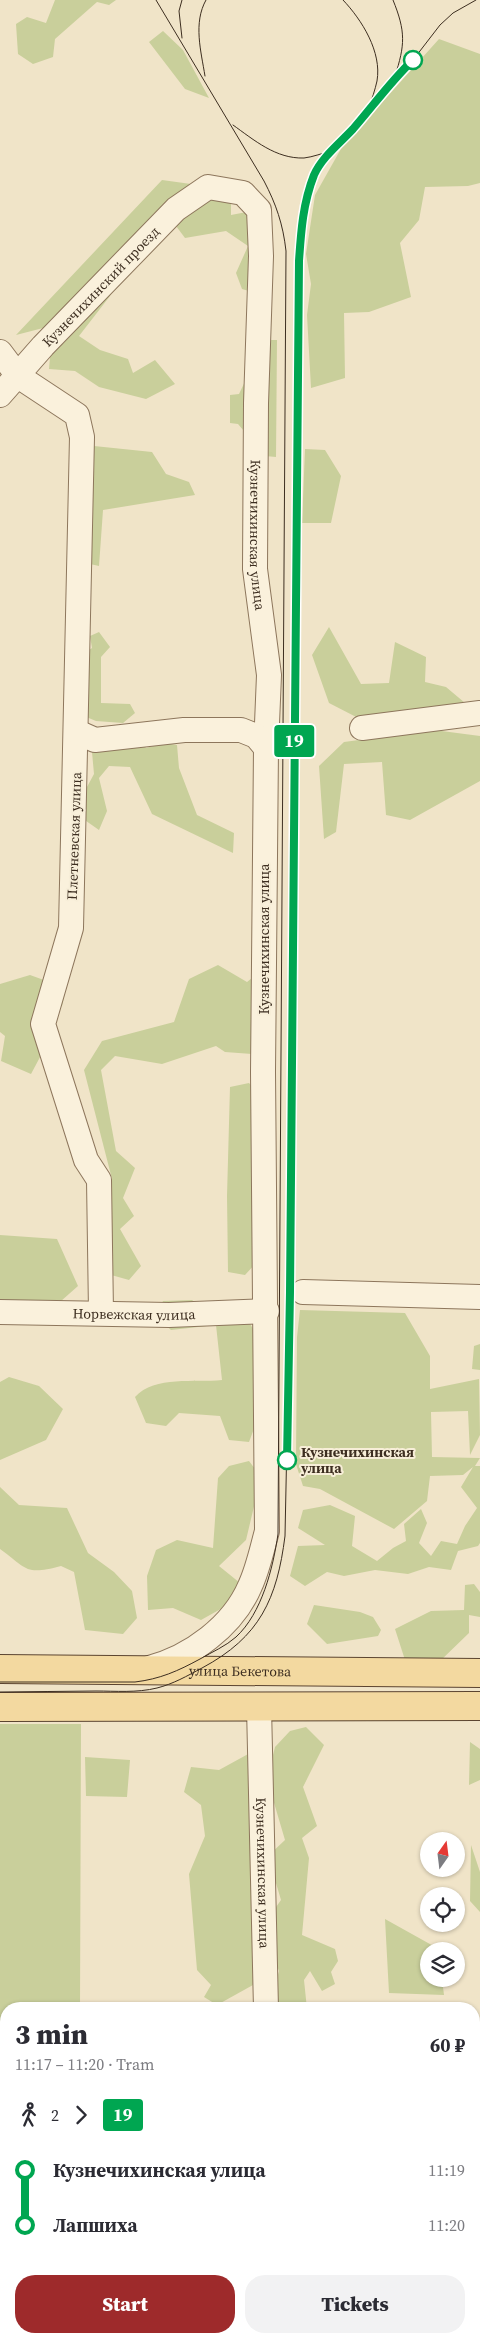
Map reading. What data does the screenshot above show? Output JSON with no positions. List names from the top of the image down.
{
  "streets": {
    "main road": ["улица Бекетова"],
    "street": [
      "Кузнечихинский проезд",
      "Кузнечихинская улица",
      "Плетневская улица",
      "Норвежская улица"
    ]
  },
  "crossings": [
    ["Кузнечихинский проезд", "Кузнечихинская улица"],
    ["Кузнечихинский проезд", "Плетневская улица"],
    ["Кузнечихинская улица", "Норвежская улица"],
    ["Кузнечихинская улица", "улица Бекетова"],
    ["Плетневская улица", "Норвежская улица"]
  ],
  "places": ["Кузнечихинская улица"],
  "lines": ["tram line 19"],
  "north": "top",
  "page": {
    "on_map": "19",
    "heading": ["3 min", "11:17 – 11:20 · Tram", "60 ₽"],
    "legs": ["2", "19"],
    "list": [
      {
        "name": "Кузнечихинская улица",
        "value": "11:19"
      },
      {
        "name": "Лапшиха",
        "value": "11:20"
      }
    ],
    "buttons": ["Start", "Tickets"]
  }
}
